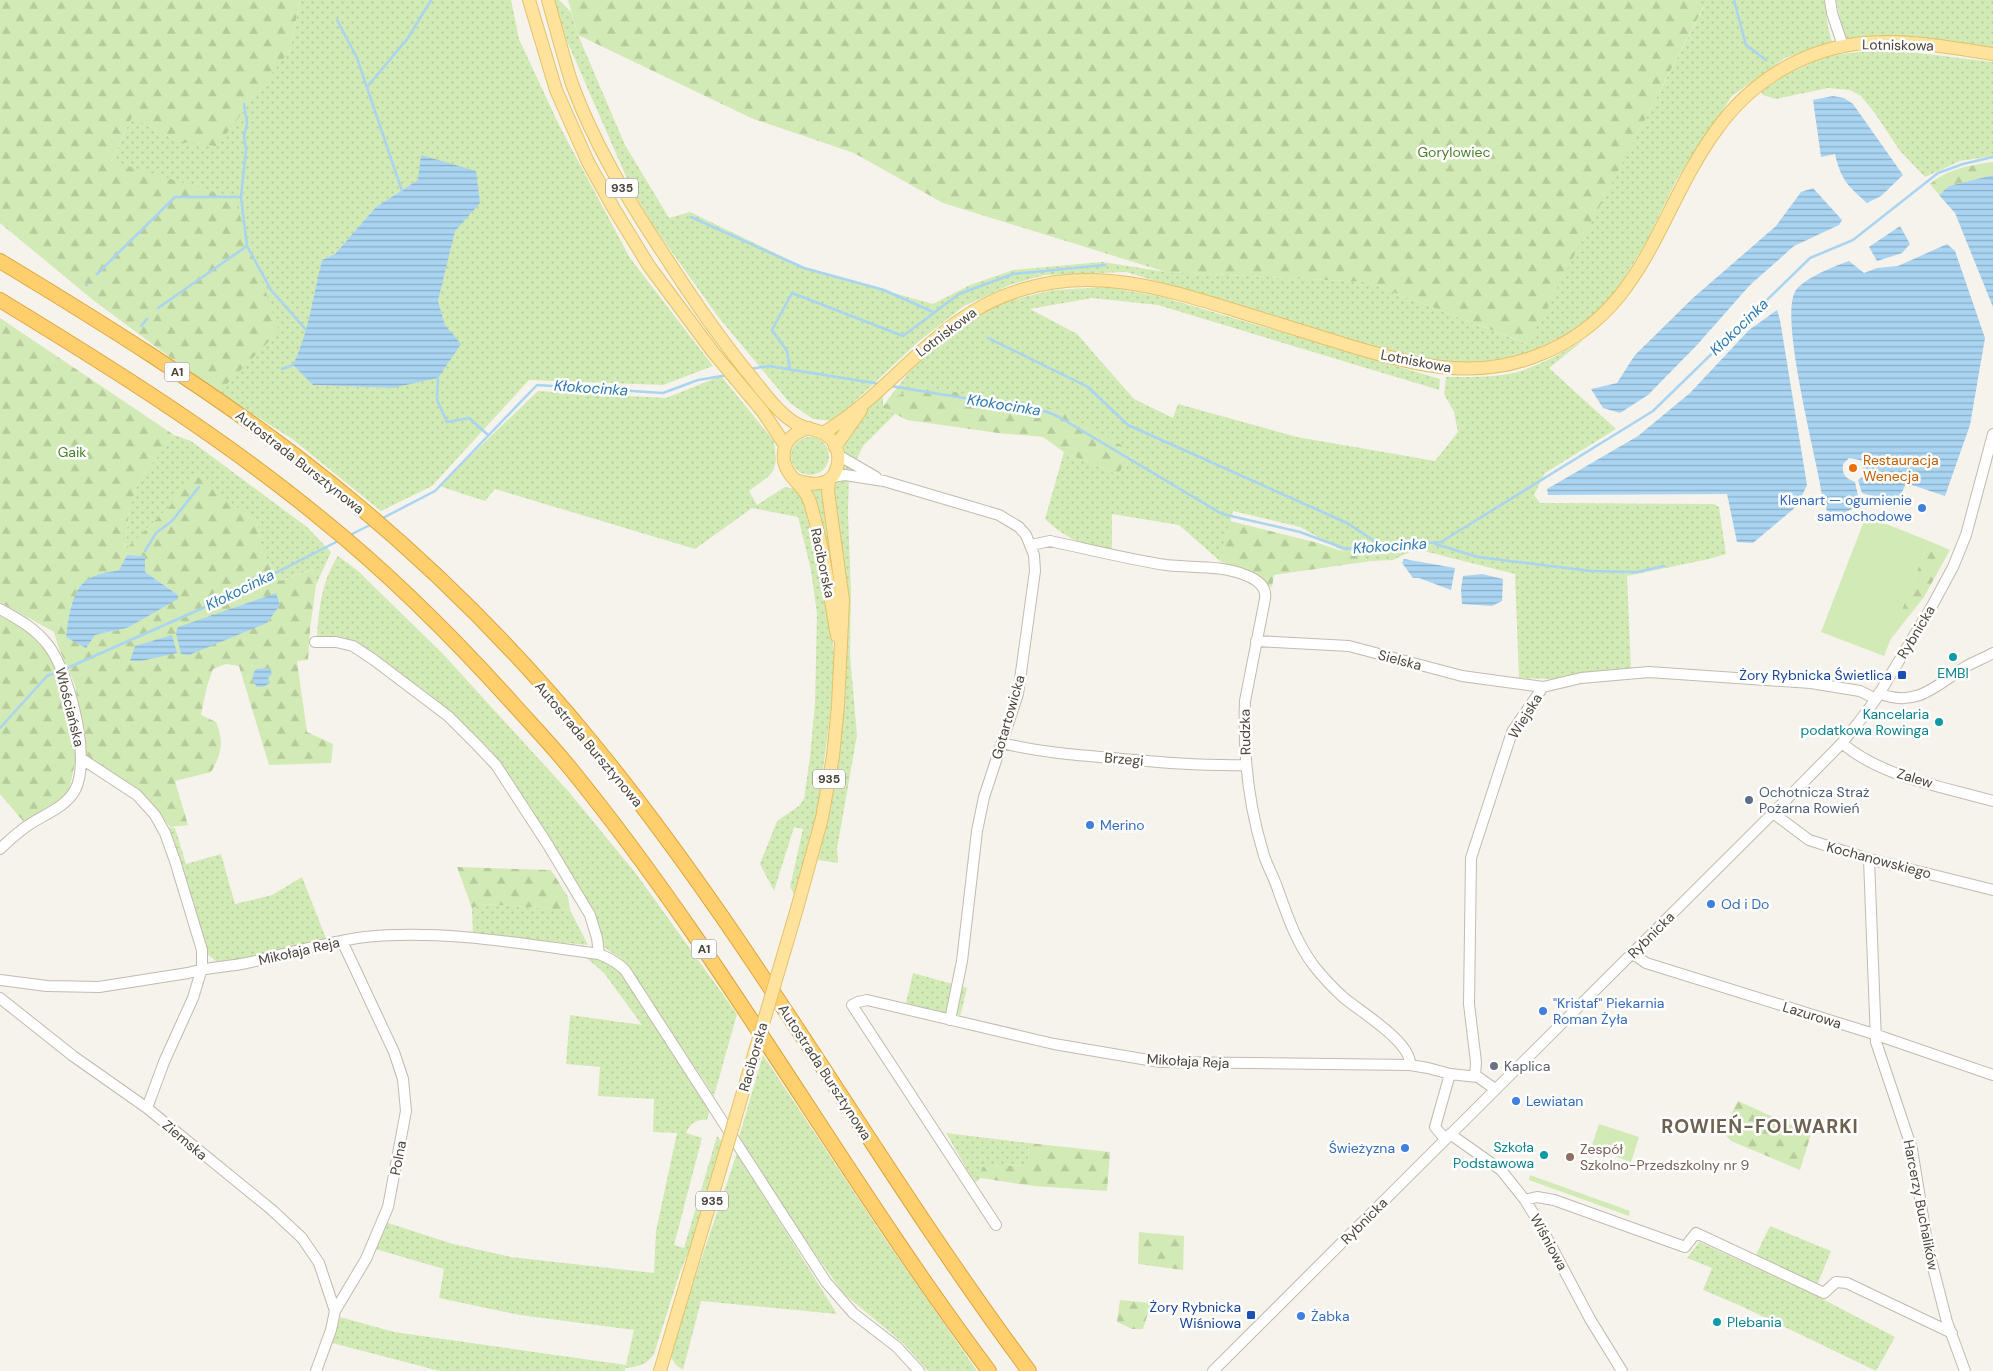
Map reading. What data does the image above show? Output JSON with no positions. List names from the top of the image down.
{
  "streets": {
    "highway": ["A1", "Autostrada Bursztynowa"],
    "main road": ["Lotniskowa", "935", "Raciborska"],
    "street": [
      "Rybnicka",
      "Sielska",
      "Włościańska",
      "Wiejska",
      "Gotartowicka",
      "Rudzka",
      "Brzegi",
      "Zalew",
      "Kochanowskiego",
      "Mikołaja Reja",
      "Lazurowa",
      "Ziemska",
      "Polna",
      "Harcerzy Buchalików",
      "Wiśniowa"
    ]
  },
  "crossings": [
    ["Lotniskowa", "935"],
    ["Lotniskowa", "Raciborska"],
    ["Lotniskowa", "Gotartowicka"],
    ["935", "Raciborska"],
    ["935", "Gotartowicka"],
    ["Raciborska", "Gotartowicka"],
    ["Rybnicka", "Wiejska"],
    ["Rybnicka", "Zalew"],
    ["Rybnicka", "Kochanowskiego"],
    ["Rybnicka", "Mikołaja Reja"],
    ["Rybnicka", "Lazurowa"],
    ["Rybnicka", "Wiśniowa"],
    ["Sielska", "Wiejska"],
    ["Sielska", "Rudzka"],
    ["Włościańska", "Mikołaja Reja"],
    ["Wiejska", "Mikołaja Reja"],
    ["Gotartowicka", "Rudzka"],
    ["Gotartowicka", "Brzegi"],
    ["Gotartowicka", "Mikołaja Reja"],
    ["Rudzka", "Brzegi"],
    ["Rudzka", "Mikołaja Reja"],
    ["Kochanowskiego", "Harcerzy Buchalików"],
    ["Mikołaja Reja", "Polna"],
    ["Lazurowa", "Harcerzy Buchalików"],
    ["Ziemska", "Polna"]
  ],
  "districts": ["ROWIEŃ-FOLWARKI"],
  "water": ["Kłokocinka"],
  "parks": ["Gorylowiec", "Gaik"],
  "places": {
    "other": [
      "Restauracja Wenecja",
      "Klenart — ogumienie samochodowe",
      "EMBI",
      "Kancelaria podatkowa Rowinga",
      "Ochotnicza Straż Pożarna Rowień",
      "Merino",
      "Od i Do",
      "\"Kristaf\" Piekarnia Roman Żyła",
      "Kaplica",
      "Lewiatan",
      "Świeżyzna",
      "Szkoła Podstawowa",
      "Zespół Szkolno-Przedszkolny nr 9",
      "Żabka",
      "Plebania"
    ],
    "transit": ["Żory Rybnicka Świetlica", "Żory Rybnicka Wiśniowa"]
  }
}
